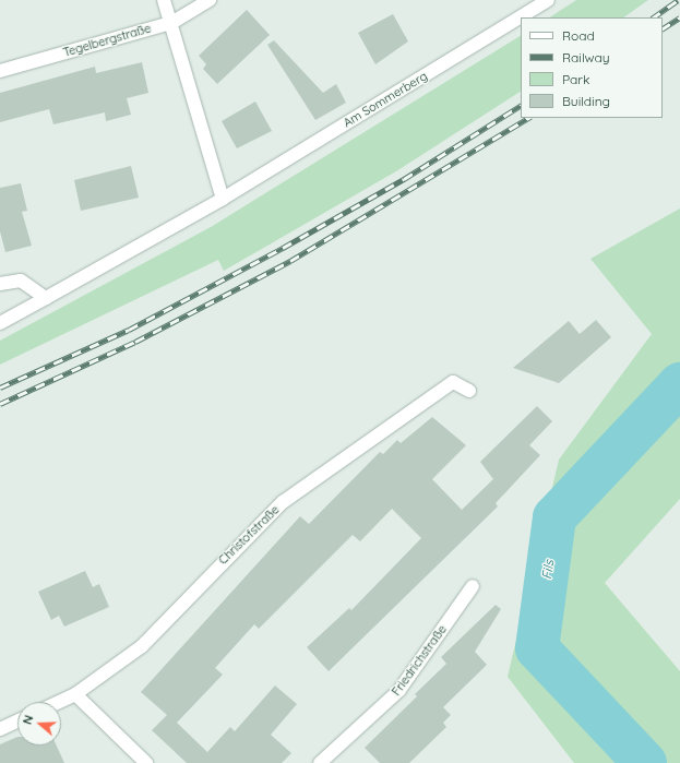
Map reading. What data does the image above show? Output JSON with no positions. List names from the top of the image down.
{
  "streets": {
    "street": [
      "Tegelbergstraße",
      "Am Sommerberg",
      "Christofstraße",
      "Friedrichstraße"
    ]
  },
  "water": ["Fils"],
  "legend": [
    "Road",
    "Railway",
    "Park",
    "Building"
  ],
  "north": "left"
}
